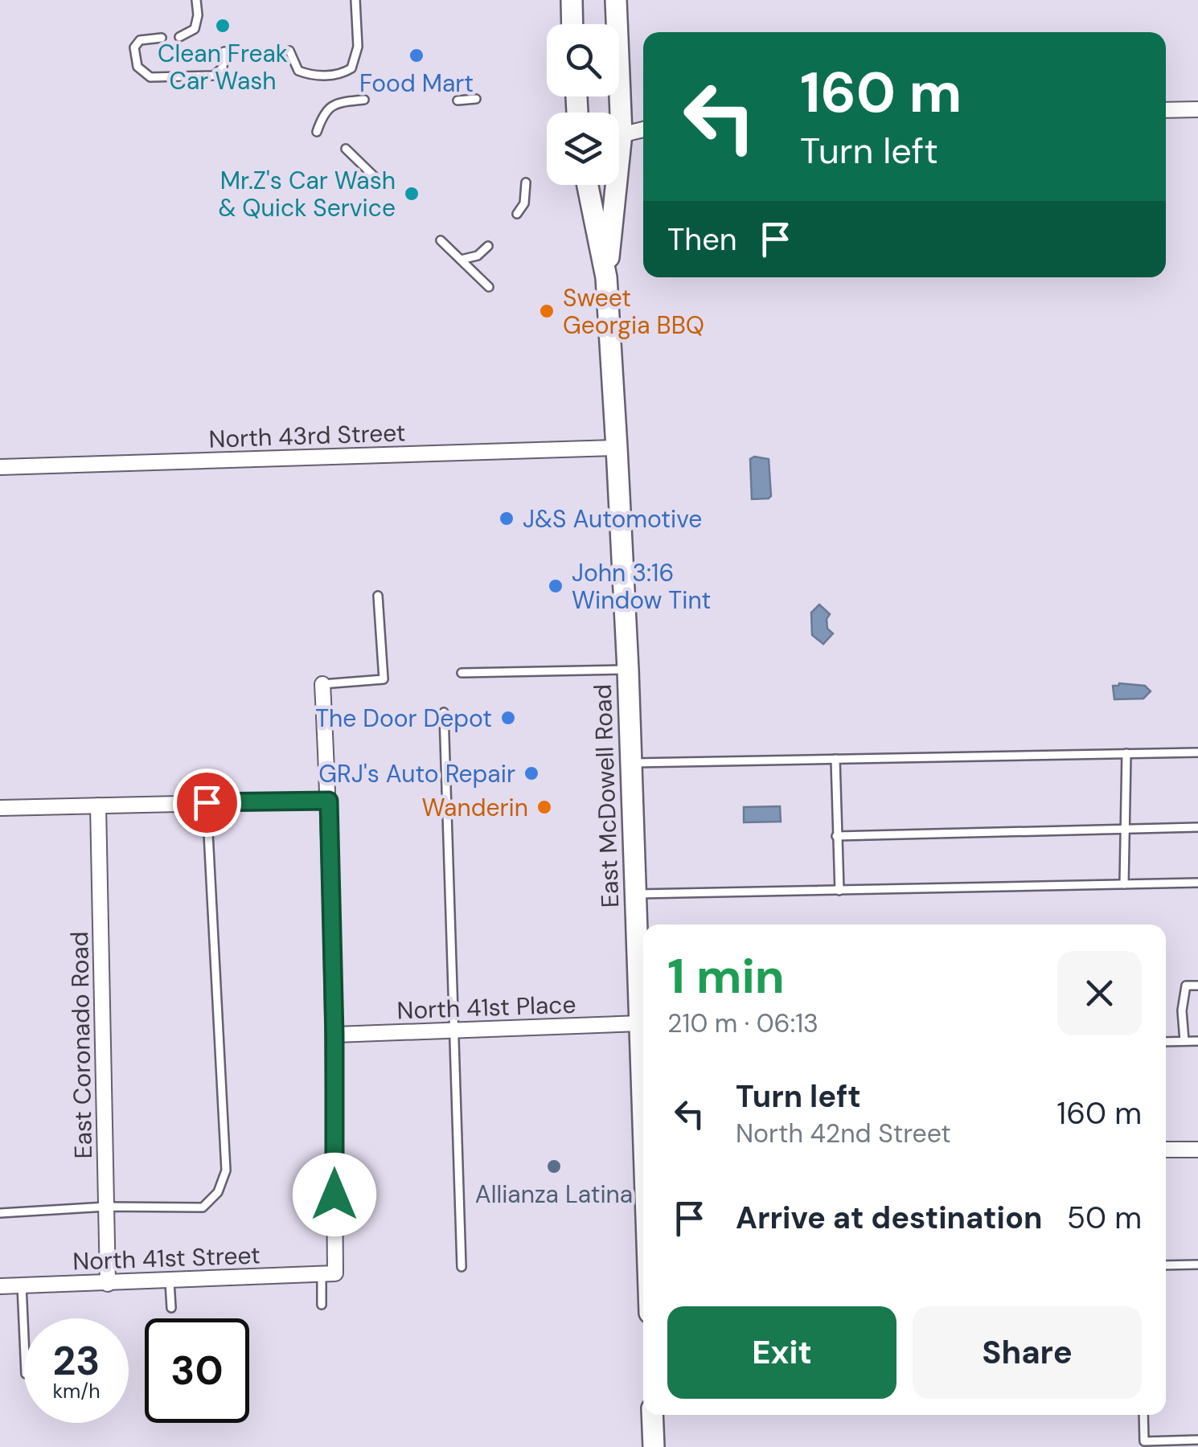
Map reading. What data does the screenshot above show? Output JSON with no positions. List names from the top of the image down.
{
  "streets": {
    "main road": ["East McDowell Road"],
    "street": [
      "North 43rd Street",
      "North 41st Place",
      "East Coronado Road",
      "North 41st Street"
    ]
  },
  "crossings": [
    ["North 43rd Street", "East McDowell Road"],
    ["East McDowell Road", "North 41st Place"],
    ["East Coronado Road", "North 41st Street"]
  ],
  "places": [
    "Clean Freak Car Wash",
    "Food Mart",
    "Mr.Z's Car Wash & Quick Service",
    "Sweet Georgia BBQ",
    "J&S Automotive",
    "John 3:16 Window Tint",
    "The Door Depot",
    "GRJ's Auto Repair",
    "Wanderin",
    "Allianza Latina"
  ],
  "page": {
    "turn": ["160 m", "Turn left"],
    "then": "Then",
    "heading": ["1 min", "210 m · 06:13"],
    "list": [
      {
        "name": "Turn left",
        "note": "North 42nd Street",
        "value": "160 m"
      },
      {
        "name": "Arrive at destination",
        "value": "50 m"
      }
    ],
    "buttons": ["Exit", "Share"],
    "speed": "23 km/h",
    "limit": "30"
  }
}
